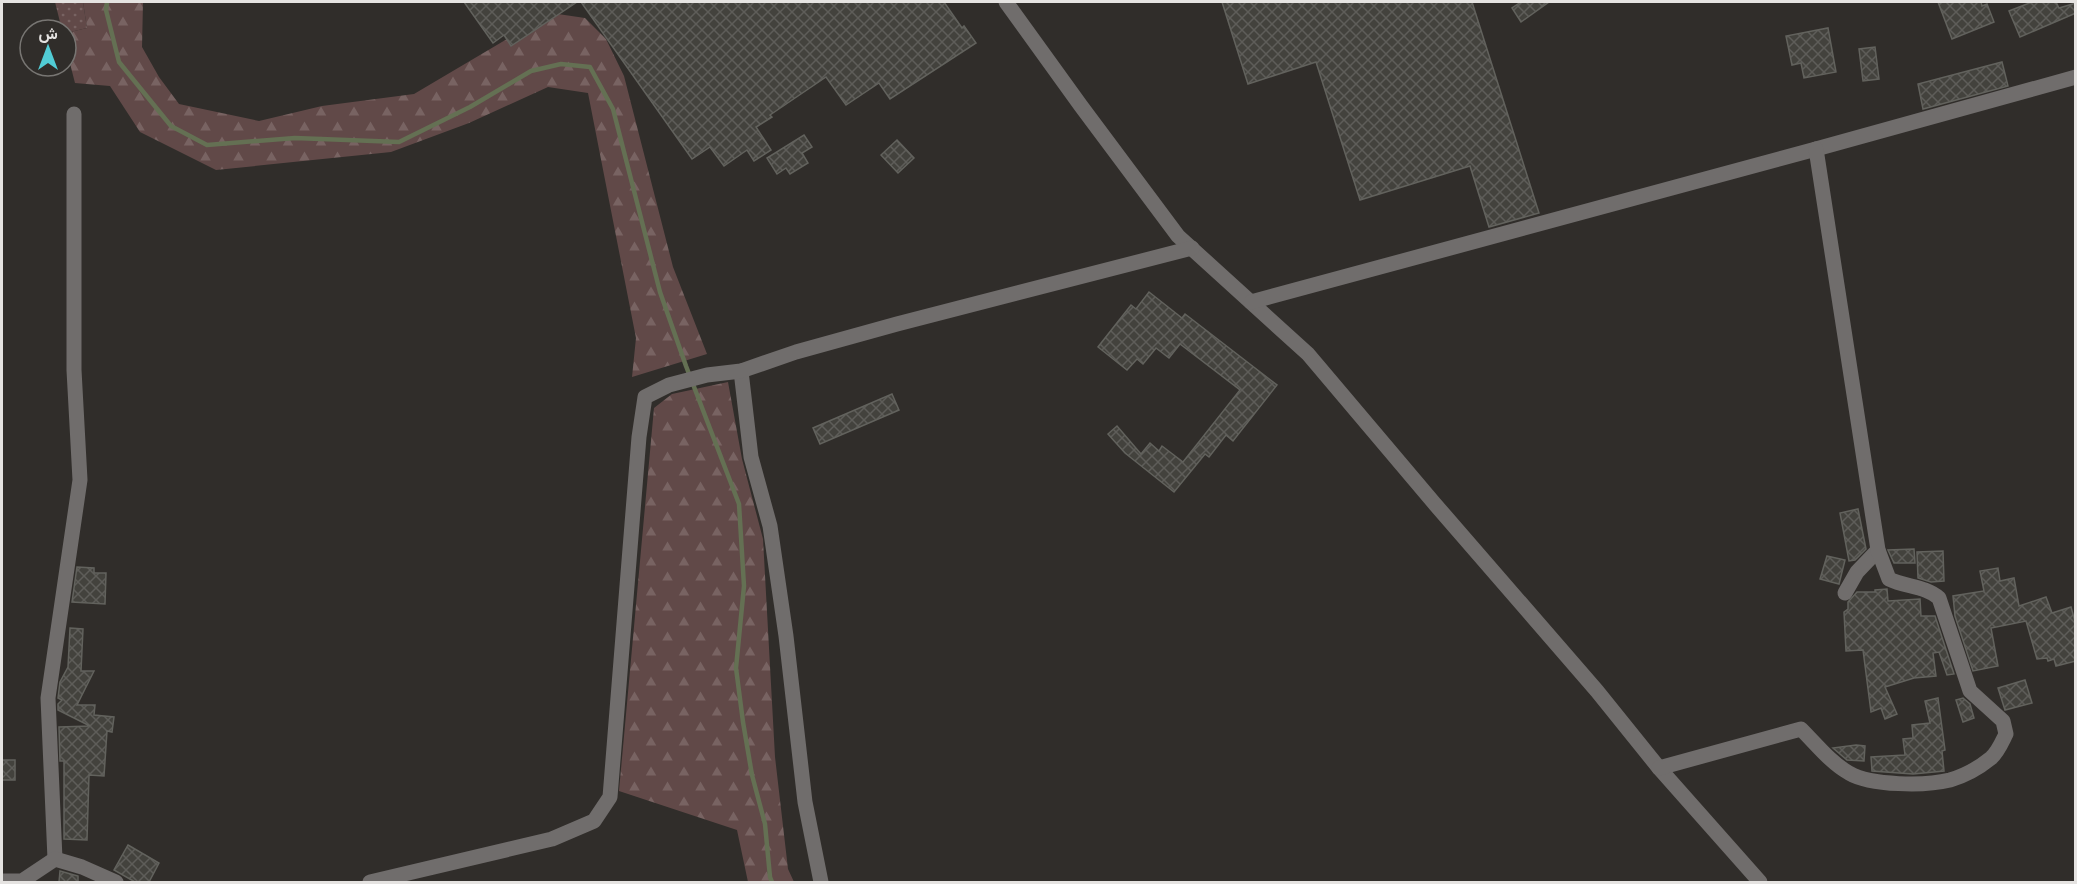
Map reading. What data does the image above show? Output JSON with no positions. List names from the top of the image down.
{
  "north": "top"
}
